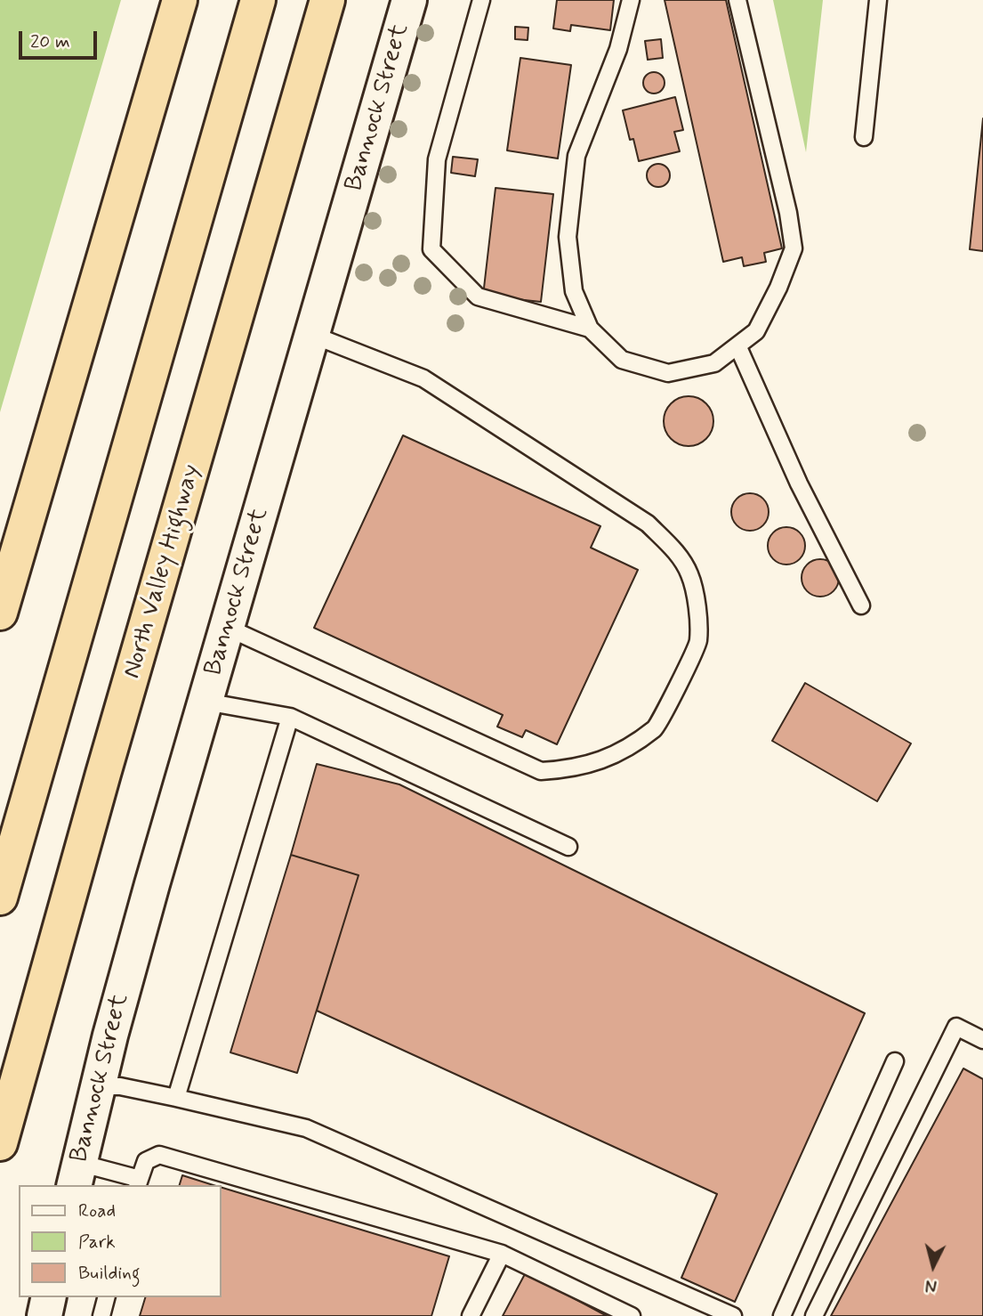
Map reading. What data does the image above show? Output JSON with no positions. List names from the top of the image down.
{
  "streets": {
    "highway": ["North Valley Highway"],
    "street": ["Bannock Street"]
  },
  "legend": ["Road", "Park", "Building"],
  "scale_bar": "20 m",
  "north": "bottom"
}
